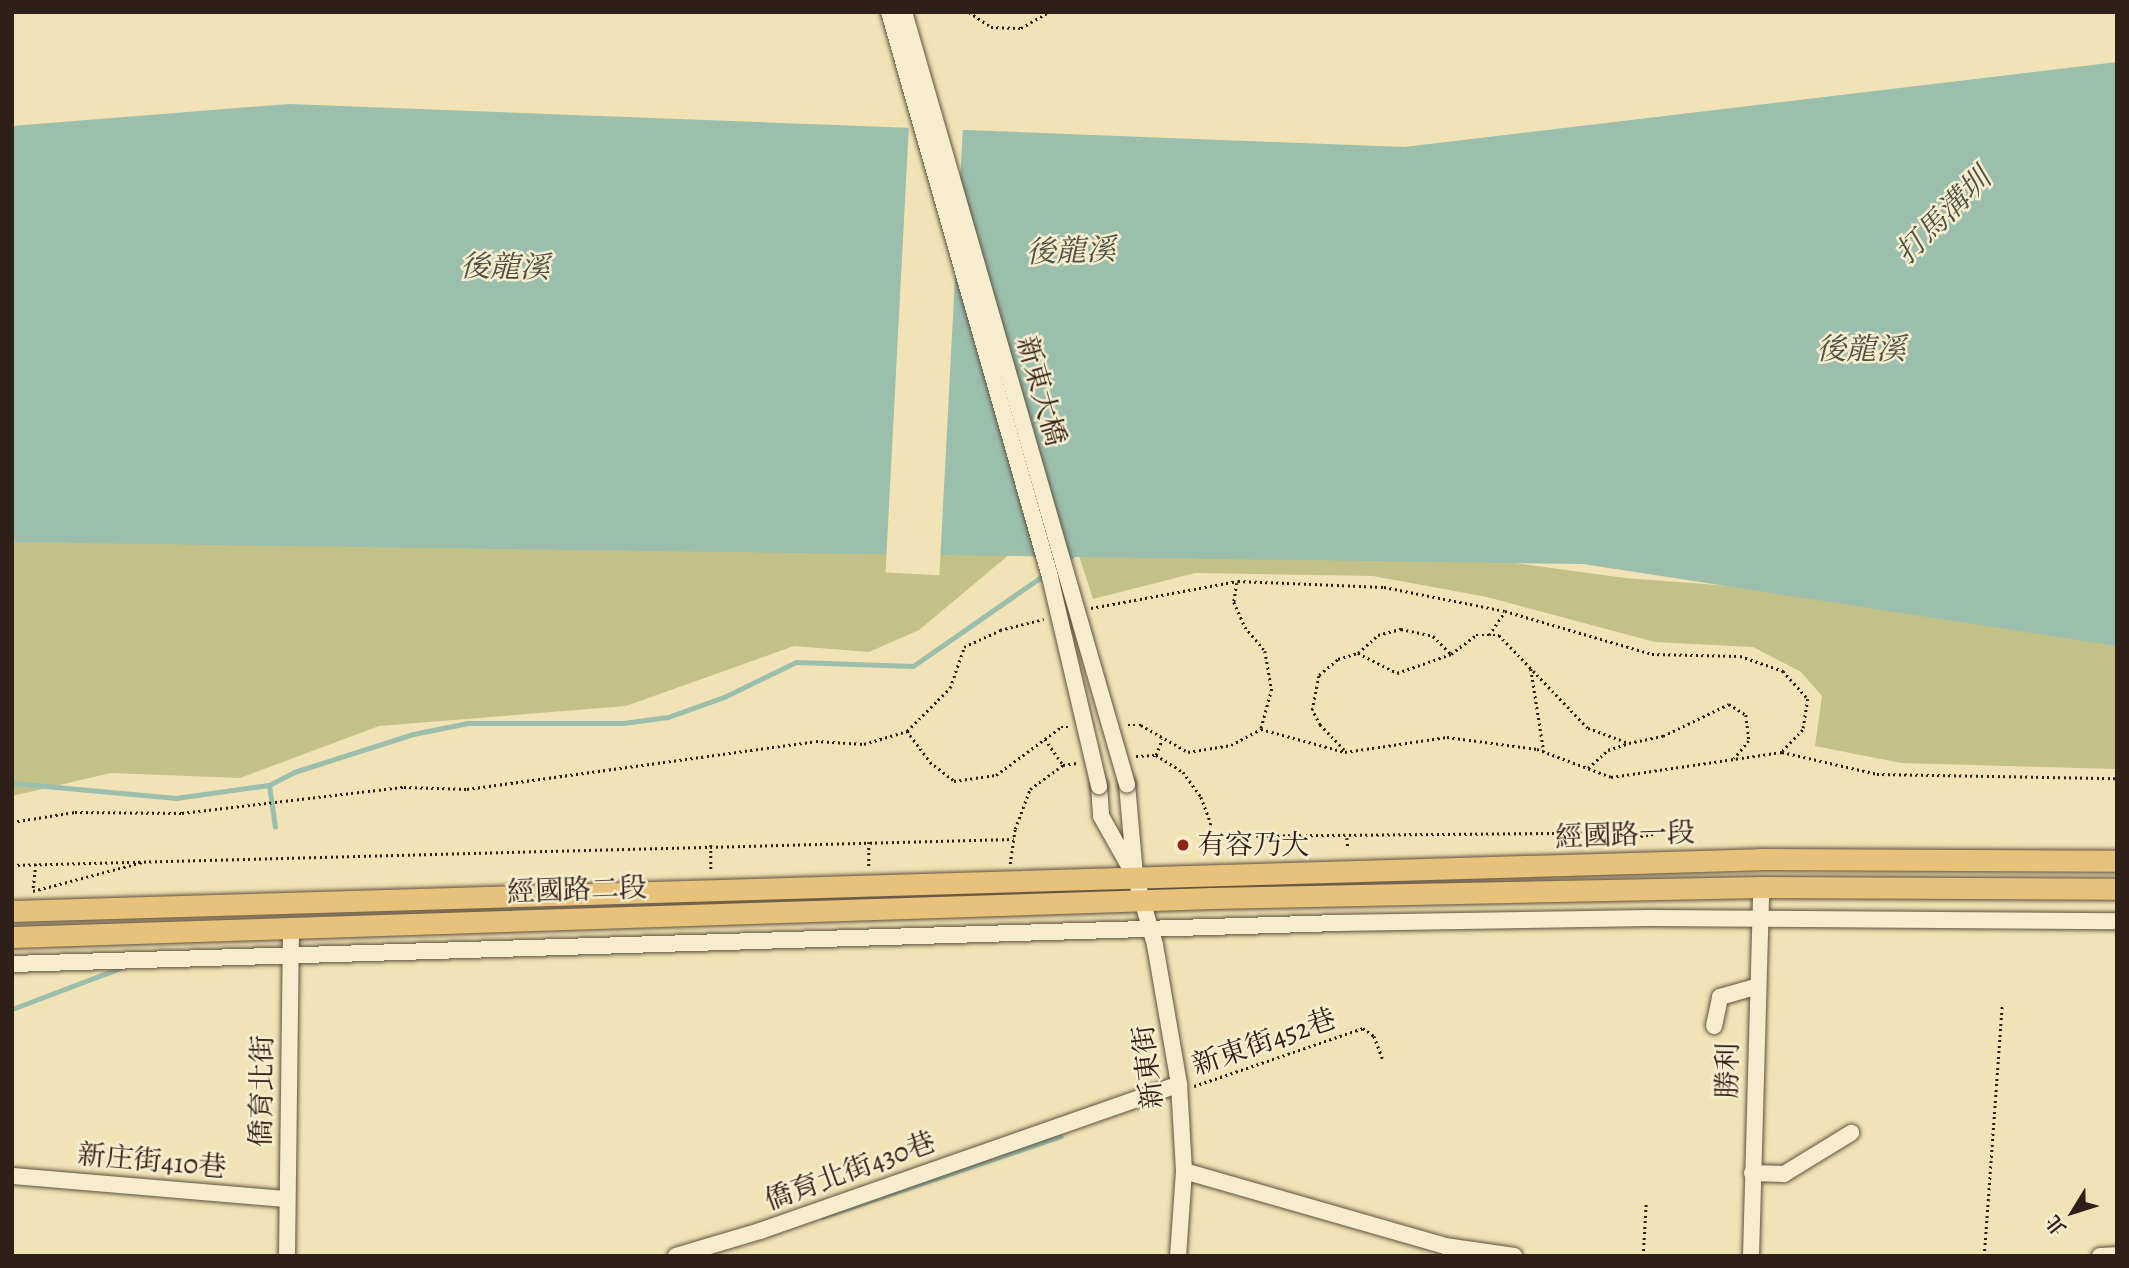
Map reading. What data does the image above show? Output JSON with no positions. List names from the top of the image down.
{
  "streets": {
    "main road": ["經國路一段", "經國路二段"],
    "street": [
      "新東大橋",
      "新東街",
      "勝利",
      "僑育北街",
      "新庄街410巷",
      "僑育北街430巷"
    ],
    "path": ["新東街452巷"]
  },
  "crossings": [
    ["新東大橋", "經國路一段"],
    ["新東大橋", "經國路二段"],
    ["新東大橋", "新東街"],
    ["經國路一段", "經國路二段"],
    ["經國路一段", "新東街"],
    ["經國路一段", "勝利"],
    ["經國路二段", "新東街"],
    ["經國路二段", "僑育北街"],
    ["新東街452巷", "新東街"],
    ["新東街452巷", "僑育北街430巷"],
    ["新東街", "僑育北街430巷"],
    ["僑育北街", "新庄街410巷"]
  ],
  "water": ["打馬溝圳", "後龍溪"],
  "places": ["有容乃大"],
  "north": "bottom left"
}
